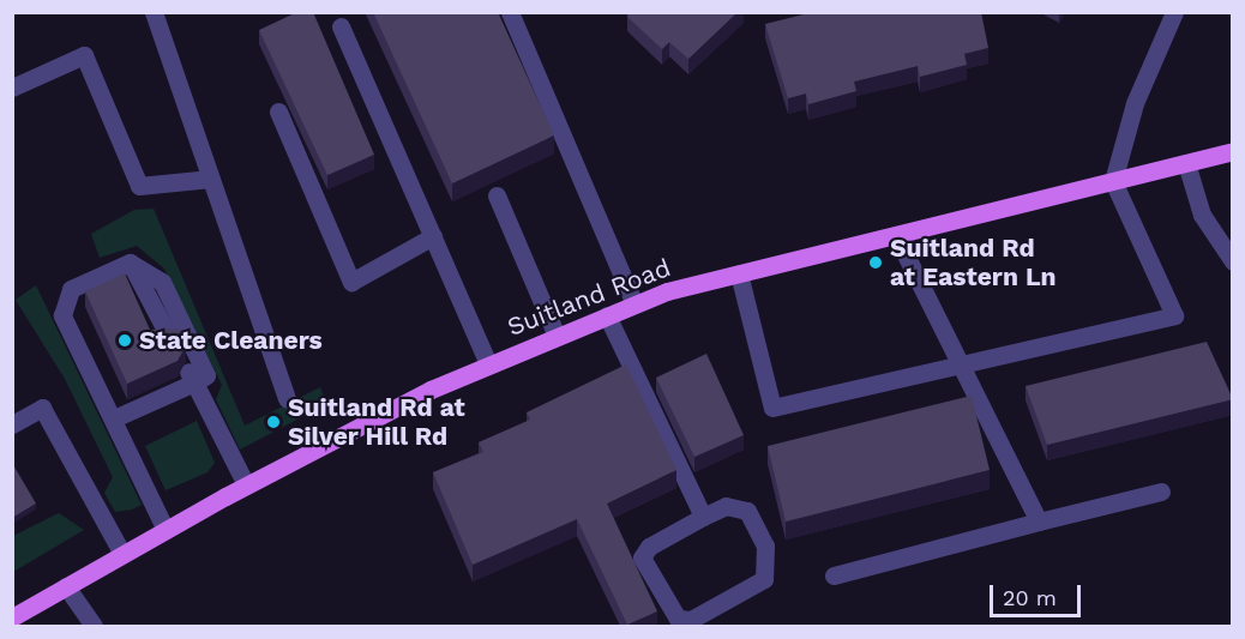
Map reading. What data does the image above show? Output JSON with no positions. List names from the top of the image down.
{
  "streets": {
    "main road": ["Suitland Road"]
  },
  "places": ["Suitland Rd at Eastern Ln", "State Cleaners", "Suitland Rd at Silver Hill Rd"],
  "scale_bar": "20 m"
}
